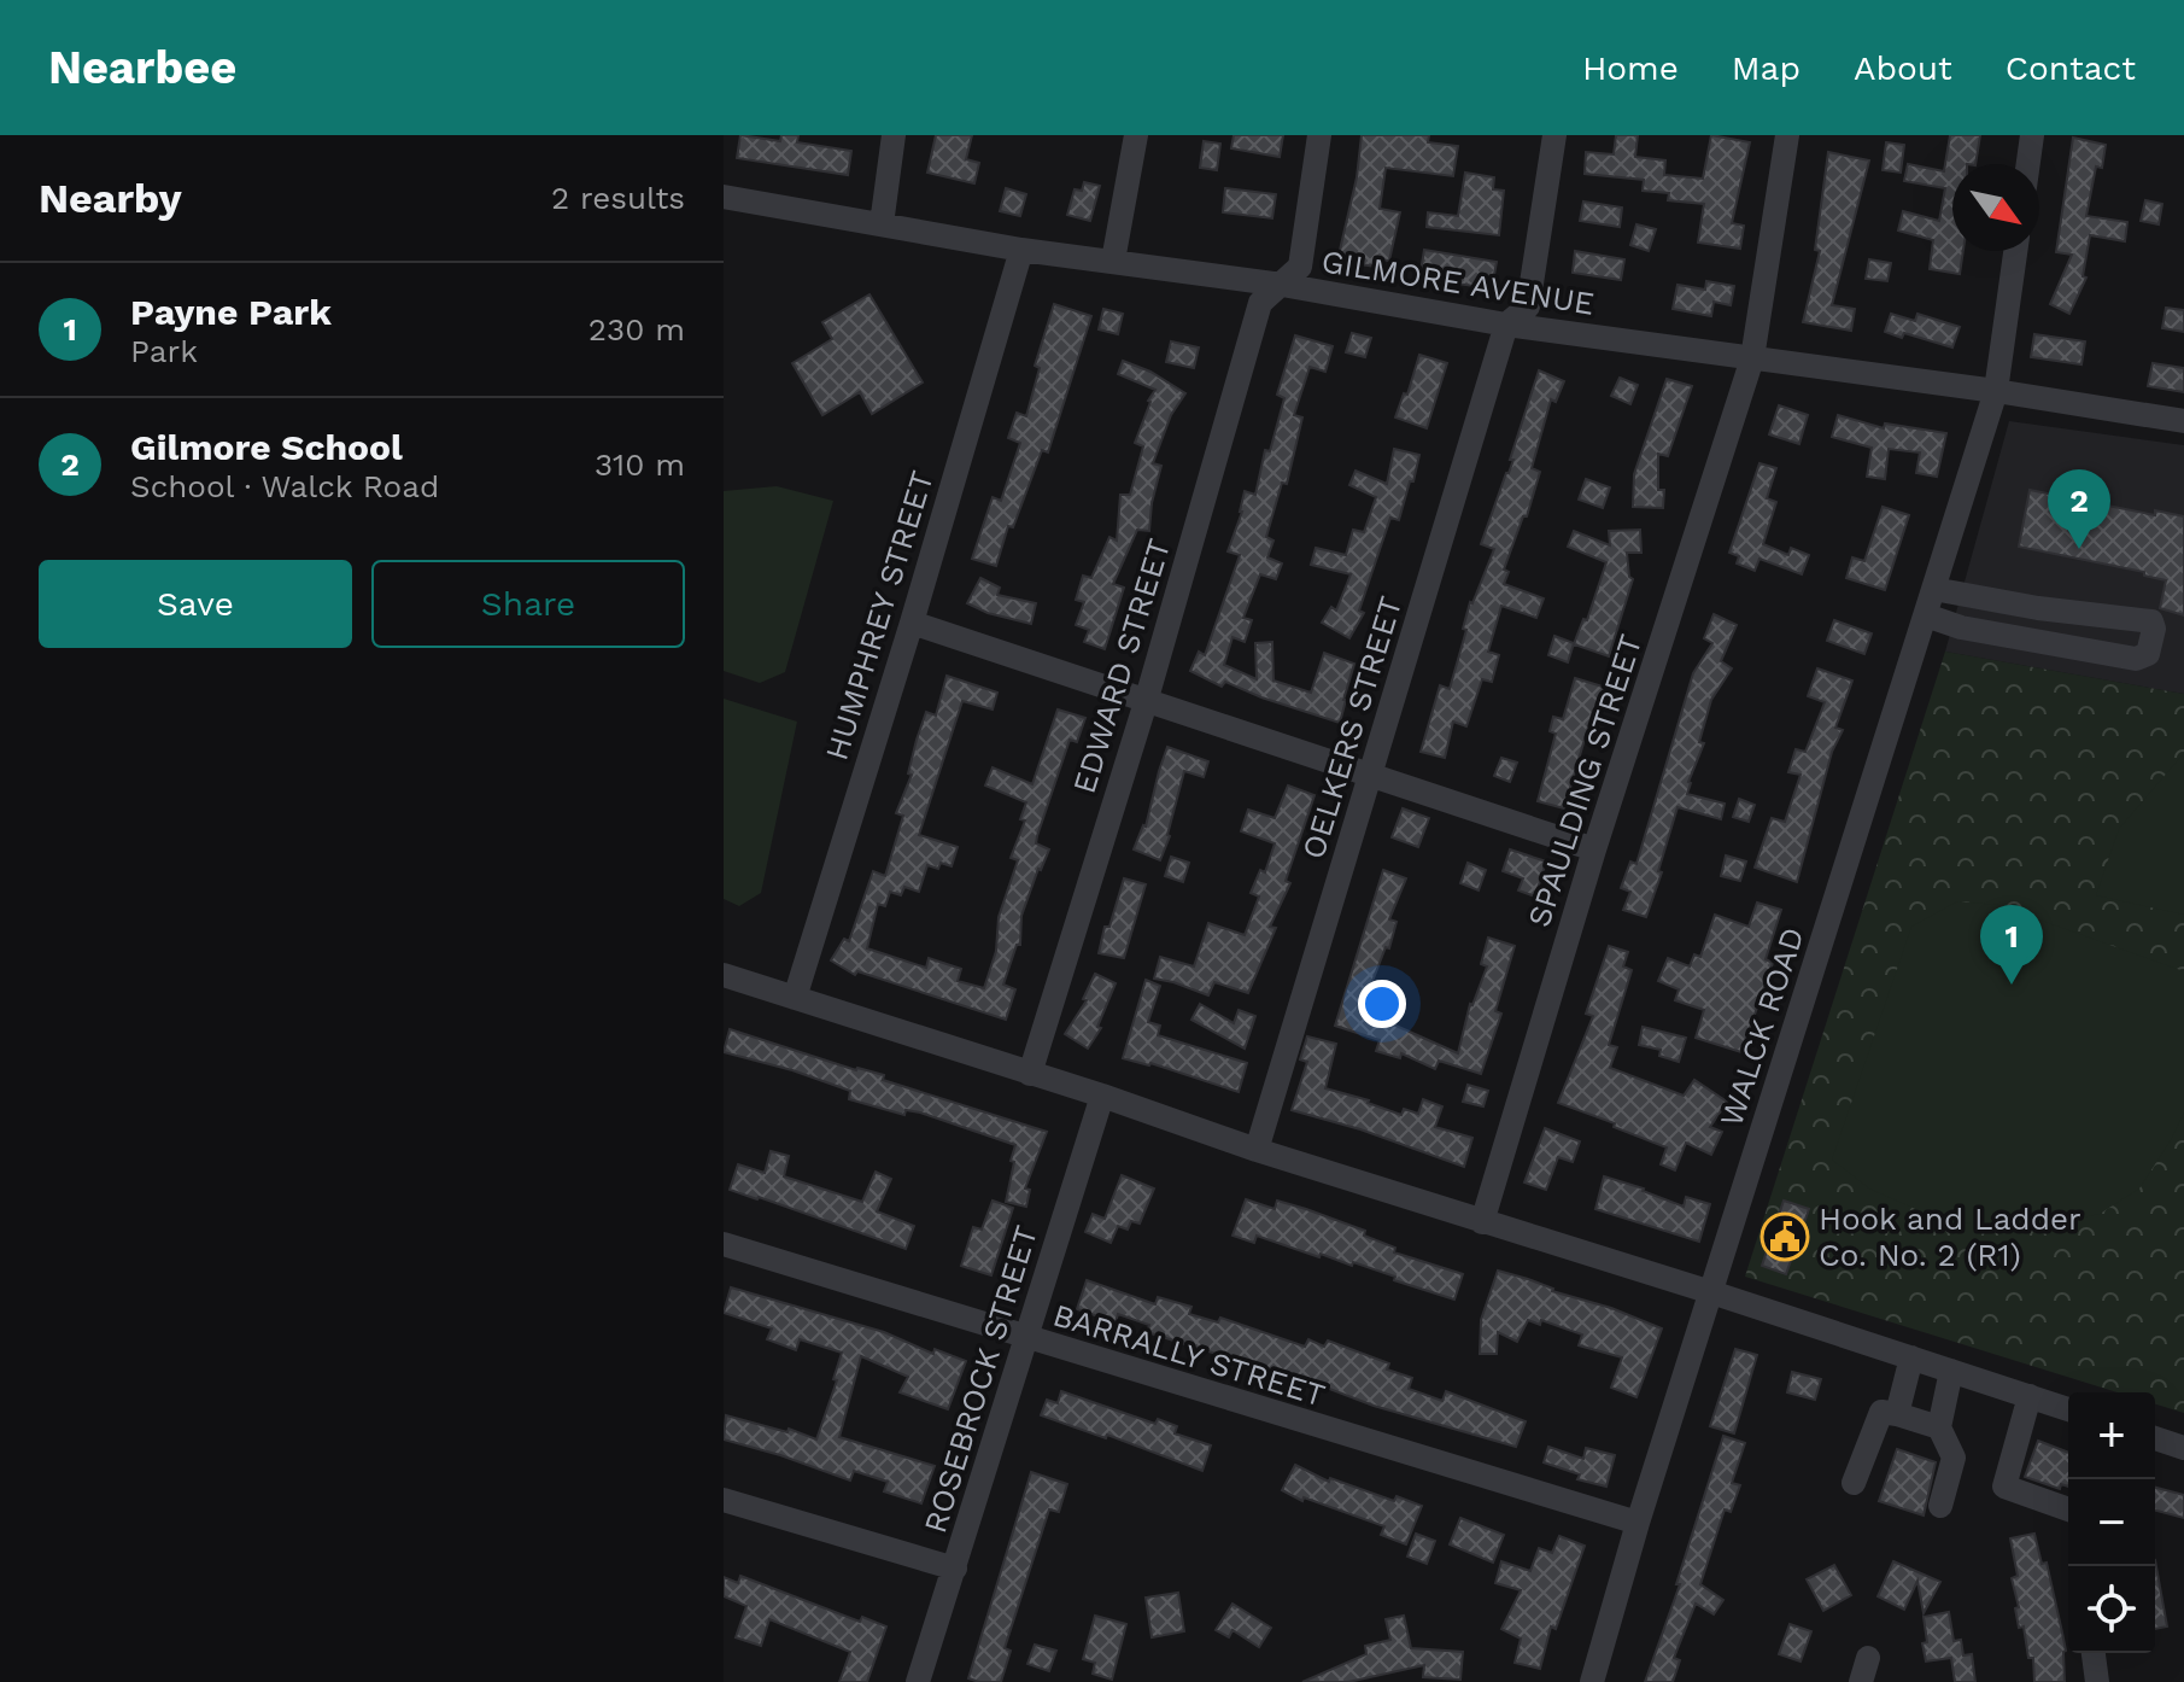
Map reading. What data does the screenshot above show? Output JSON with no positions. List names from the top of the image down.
{
  "streets": {
    "street": [
      "GILMORE AVENUE",
      "HUMPHREY STREET",
      "EDWARD STREET",
      "OELKERS STREET",
      "SPAULDING STREET",
      "WALCK ROAD",
      "BARRALLY STREET",
      "ROSEBROCK STREET"
    ]
  },
  "crossings": [
    ["GILMORE AVENUE", "HUMPHREY STREET"],
    ["GILMORE AVENUE", "EDWARD STREET"],
    ["GILMORE AVENUE", "OELKERS STREET"],
    ["GILMORE AVENUE", "SPAULDING STREET"],
    ["GILMORE AVENUE", "WALCK ROAD"],
    ["WALCK ROAD", "BARRALLY STREET"],
    ["BARRALLY STREET", "ROSEBROCK STREET"]
  ],
  "places": {
    "public building": ["Hook and Ladder Co. No. 2 (R1)"]
  },
  "north": "bottom right",
  "page": {
    "header": "Nearbee",
    "nav": [
      "Home",
      "Map",
      "About",
      "Contact"
    ],
    "heading": ["Nearby", "2 results"],
    "list": [
      {
        "mark": "1",
        "name": "Payne Park",
        "note": "Park",
        "value": "230 m"
      },
      {
        "mark": "2",
        "name": "Gilmore School",
        "note": "School · Walck Road",
        "value": "310 m"
      }
    ],
    "pins": ["2", "1"],
    "buttons": ["Save", "Share"],
    "map_buttons": ["+", "−"]
  }
}
